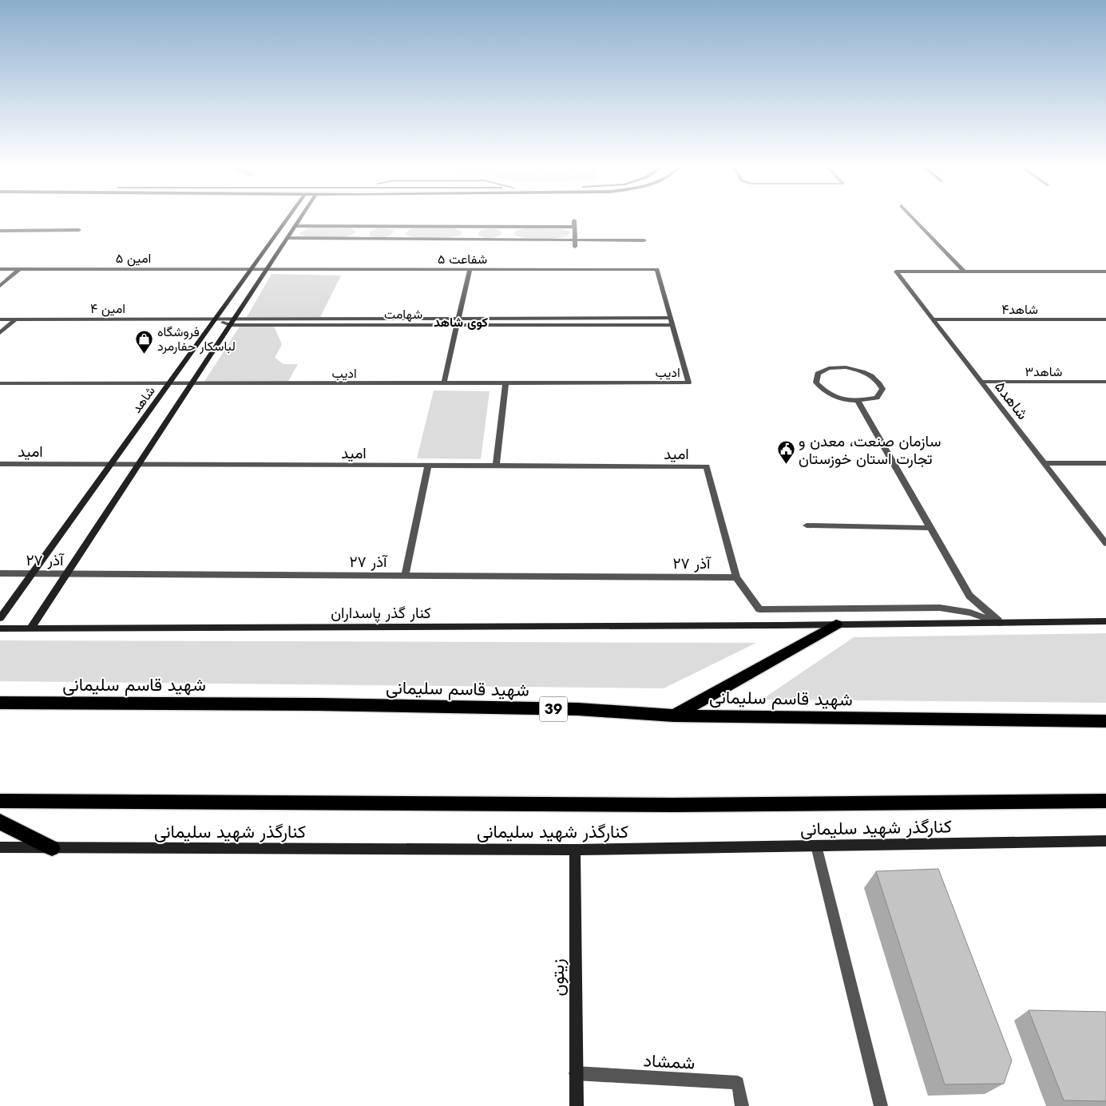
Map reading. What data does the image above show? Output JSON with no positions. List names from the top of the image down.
{
  "streets": {
    "highway": ["شهید قاسم سلیمانی", "39"],
    "main road": [
      "شاهد",
      "کنار گذر پاسداران",
      "کنارگذر شهید سلیمانی",
      "زیتون"
    ],
    "street": [
      "امین ۵",
      "شفاعت ۵",
      "امین ۴",
      "شاهد۴",
      "شهامت",
      "شاهد۳",
      "ادیب",
      "شاهد۵",
      "امید",
      "آذر ۲۷",
      "شمشاد"
    ]
  },
  "crossings": [
    ["امین ۵", "شفاعت ۵"],
    ["امین ۵", "شاهد"],
    ["شفاعت ۵", "شهامت"],
    ["امین ۴", "شهامت"],
    ["امین ۴", "شاهد"],
    ["شاهد۴", "شاهد۵"],
    ["شهامت", "ادیب"],
    ["شهامت", "شاهد"],
    ["شاهد۳", "شاهد۵"],
    ["ادیب", "شاهد"],
    ["شاهد", "امید"],
    ["شاهد", "آذر ۲۷"],
    ["امید", "آذر ۲۷"],
    ["کنارگذر شهید سلیمانی", "زیتون"],
    ["زیتون", "شمشاد"]
  ],
  "districts": ["کوی شاهد"],
  "places": {
    "shop": ["فروشگاه لباسکار حفارمرد"],
    "public building": ["سازمان صنعت، معدن و تجارت استان خوزستان"]
  }
}
